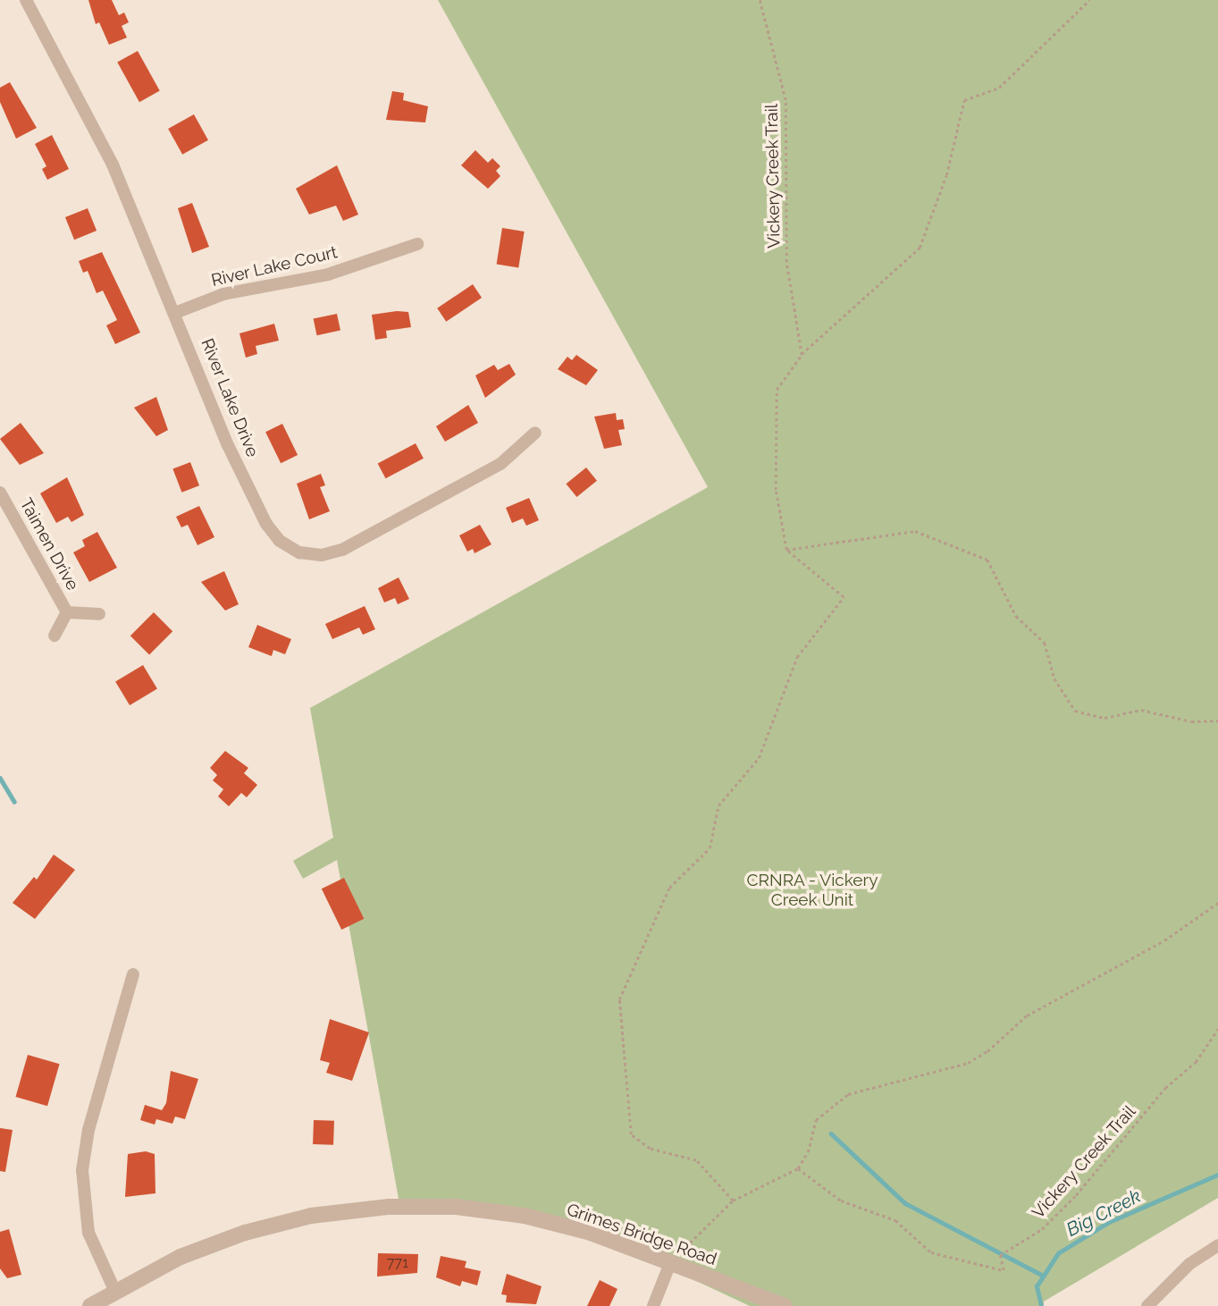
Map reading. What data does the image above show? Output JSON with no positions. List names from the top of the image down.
{
  "streets": {
    "street": [
      "River Lake Court",
      "River Lake Drive",
      "Taimen Drive",
      "Grimes Bridge Road"
    ],
    "path": ["Vickery Creek Trail"]
  },
  "crossings": [
    ["River Lake Court", "River Lake Drive"]
  ],
  "water": ["Big Creek"],
  "parks": ["CRNRA - Vickery Creek Unit"],
  "house_numbers": ["771"]
}
